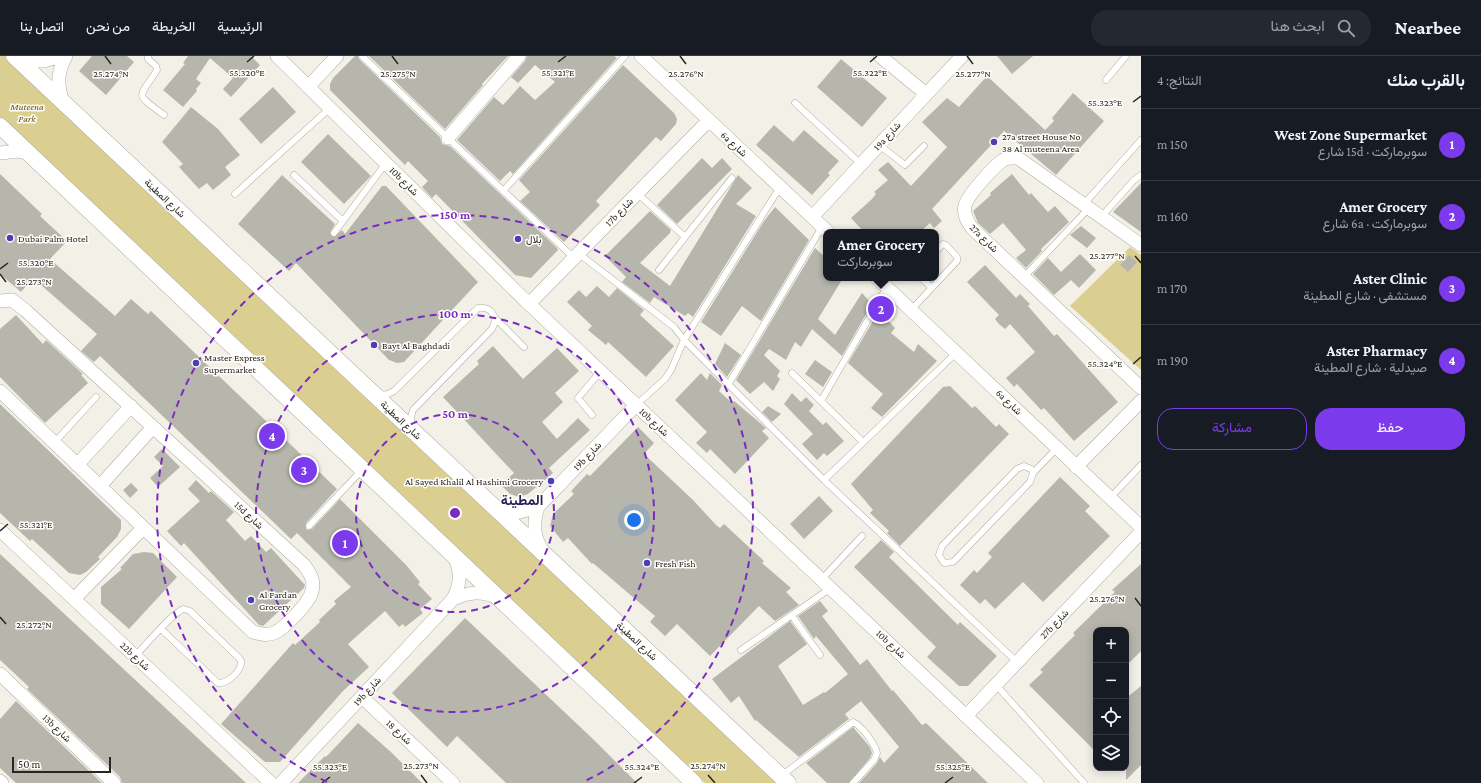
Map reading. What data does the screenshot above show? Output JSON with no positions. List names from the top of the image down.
{
  "streets": {
    "street": [
      "19a شارع",
      "6a شارع",
      "10b شارع",
      "شارع المطينة",
      "17b شارع",
      "27a شارع",
      "19b شارع",
      "15d شارع",
      "27b شارع",
      "22b شارع",
      "13b شارع",
      "شارع 18"
    ]
  },
  "crossings": [
    ["19a شارع", "6a شارع"],
    ["6a شارع", "17b شارع"],
    ["10b شارع", "17b شارع"],
    ["10b شارع", "19b شارع"],
    ["10b شارع", "27b شارع"],
    ["19b شارع", "شارع 18"]
  ],
  "districts": ["المطينة"],
  "parks": ["Muteena Park"],
  "places": [
    "27a street House No 38 Al muteena Area",
    "Dubai Palm Hotel",
    "بلال",
    "Bayt Al Baghdadi",
    "Master Express Supermarket",
    "Al Sayed Khalil Al Hashimi Grocery",
    "Fresh Fish",
    "Al Fardan Grocery"
  ],
  "scale_bar": "50 m",
  "page": {
    "header": "Nearbee",
    "search": "ابحث هنا",
    "nav": [
      "الرئيسية",
      "الخريطة",
      "من نحن",
      "اتصل بنا"
    ],
    "heading": ["بالقرب منك", "النتائج: 4"],
    "list": [
      {
        "mark": "1",
        "name": "West Zone Supermarket",
        "note": "سوبرماركت · 15d شارع",
        "value": "150 m"
      },
      {
        "mark": "2",
        "name": "Amer Grocery",
        "note": "سوبرماركت · 6a شارع",
        "value": "160 m"
      },
      {
        "mark": "3",
        "name": "Aster Clinic",
        "note": "مستشفى · شارع المطينة",
        "value": "170 m"
      },
      {
        "mark": "4",
        "name": "Aster Pharmacy",
        "note": "صيدلية · شارع المطينة",
        "value": "190 m"
      }
    ],
    "popup": ["Amer Grocery", "سوبرماركت"],
    "pins": [
      "2",
      "4",
      "3",
      "1"
    ],
    "buttons": ["حفظ", "مشاركة"],
    "map_buttons": ["+", "−"],
    "scale": "50 m"
  },
  "coordinates": [
    "55.320°E",
    "55.322°E",
    "55.321°E",
    "25.274°N",
    "25.275°N",
    "25.276°N",
    "25.277°N",
    "55.323°E",
    "25.273°N",
    "55.324°E",
    "25.272°N",
    "55.325°E"
  ],
  "rings": ["150 m", "100 m", "50 m"]
}
